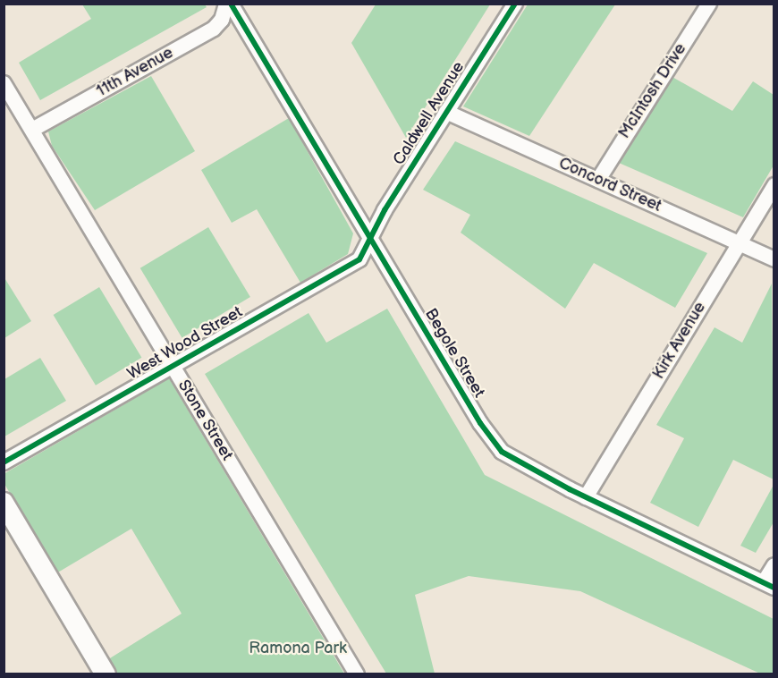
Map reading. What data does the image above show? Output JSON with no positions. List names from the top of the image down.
{
  "streets": {
    "street": [
      "11th Avenue",
      "McIntosh Drive",
      "Caldwell Avenue",
      "Concord Street",
      "Kirk Avenue",
      "West Wood Street",
      "Begole Street",
      "Stone Street"
    ]
  },
  "crossings": [
    ["11th Avenue", "Begole Street"],
    ["11th Avenue", "Stone Street"],
    ["McIntosh Drive", "Concord Street"],
    ["Caldwell Avenue", "Concord Street"],
    ["Caldwell Avenue", "West Wood Street"],
    ["Caldwell Avenue", "Begole Street"],
    ["Concord Street", "Kirk Avenue"],
    ["Kirk Avenue", "Begole Street"],
    ["West Wood Street", "Begole Street"],
    ["West Wood Street", "Stone Street"]
  ],
  "parks": ["Ramona Park"]
}
